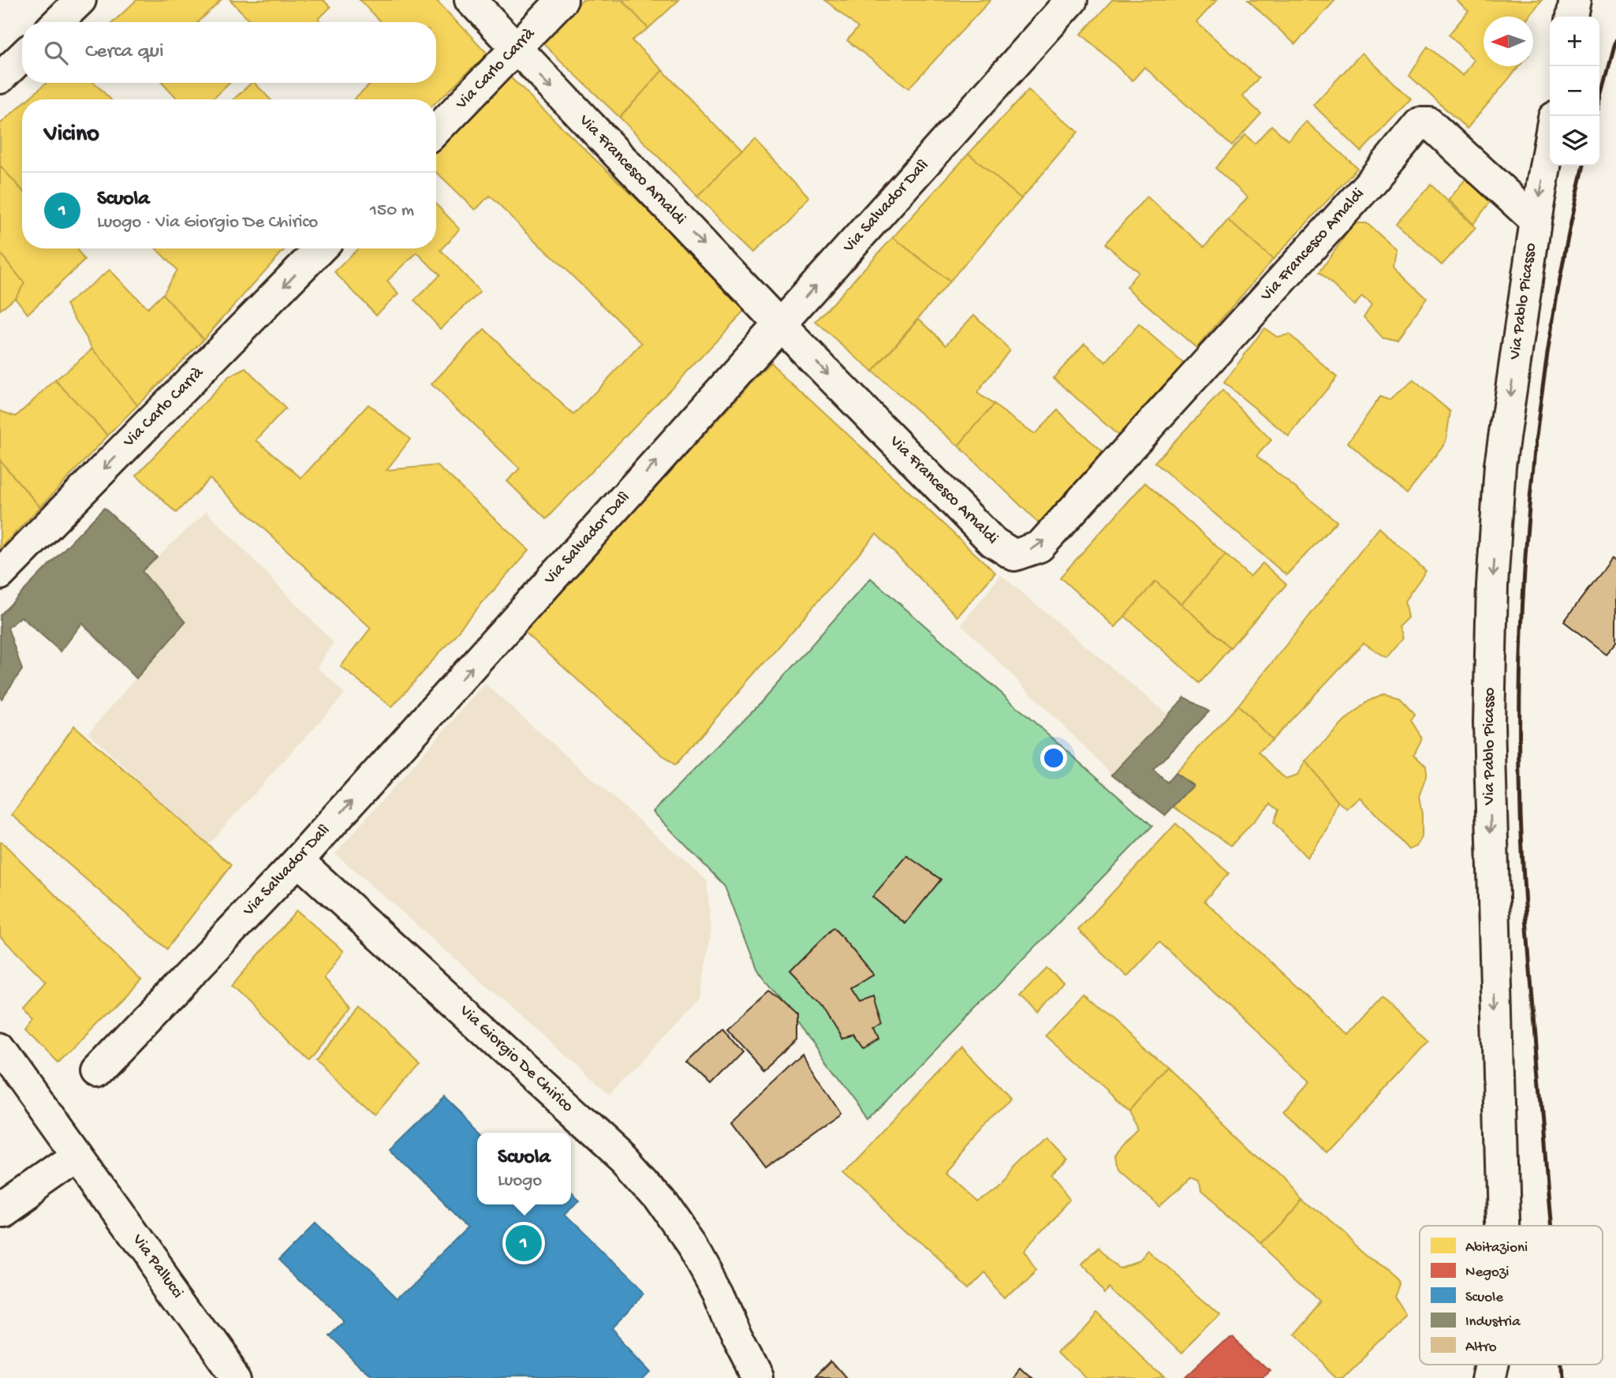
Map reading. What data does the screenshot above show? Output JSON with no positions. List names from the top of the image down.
{
  "streets": {
    "street": [
      "Via Carlo Carrà",
      "Via Francesco Arnaldi",
      "Via Salvador Dalì",
      "Via Pablo Picasso",
      "Via Giorgio De Chirico",
      "Via Pallucci"
    ]
  },
  "crossings": [
    ["Via Carlo Carrà", "Via Francesco Arnaldi"],
    ["Via Francesco Arnaldi", "Via Salvador Dalì"],
    ["Via Francesco Arnaldi", "Via Pablo Picasso"],
    ["Via Salvador Dalì", "Via Giorgio De Chirico"]
  ],
  "one_way": ["Via Carlo Carrà", "Via Salvador Dalì", "Via Pablo Picasso"],
  "legend": [
    "Abitazioni",
    "Negozi",
    "Scuole",
    "Industria",
    "Altro"
  ],
  "north": "left",
  "page": {
    "map_buttons": ["+", "−"],
    "search": "Cerca qui",
    "heading": "Vicino",
    "list": [
      {
        "mark": "1",
        "name": "Scuola",
        "note": "Luogo · Via Giorgio De Chirico",
        "value": "150 m"
      }
    ],
    "popup": ["Scuola", "Luogo"],
    "pins": "1"
  }
}
